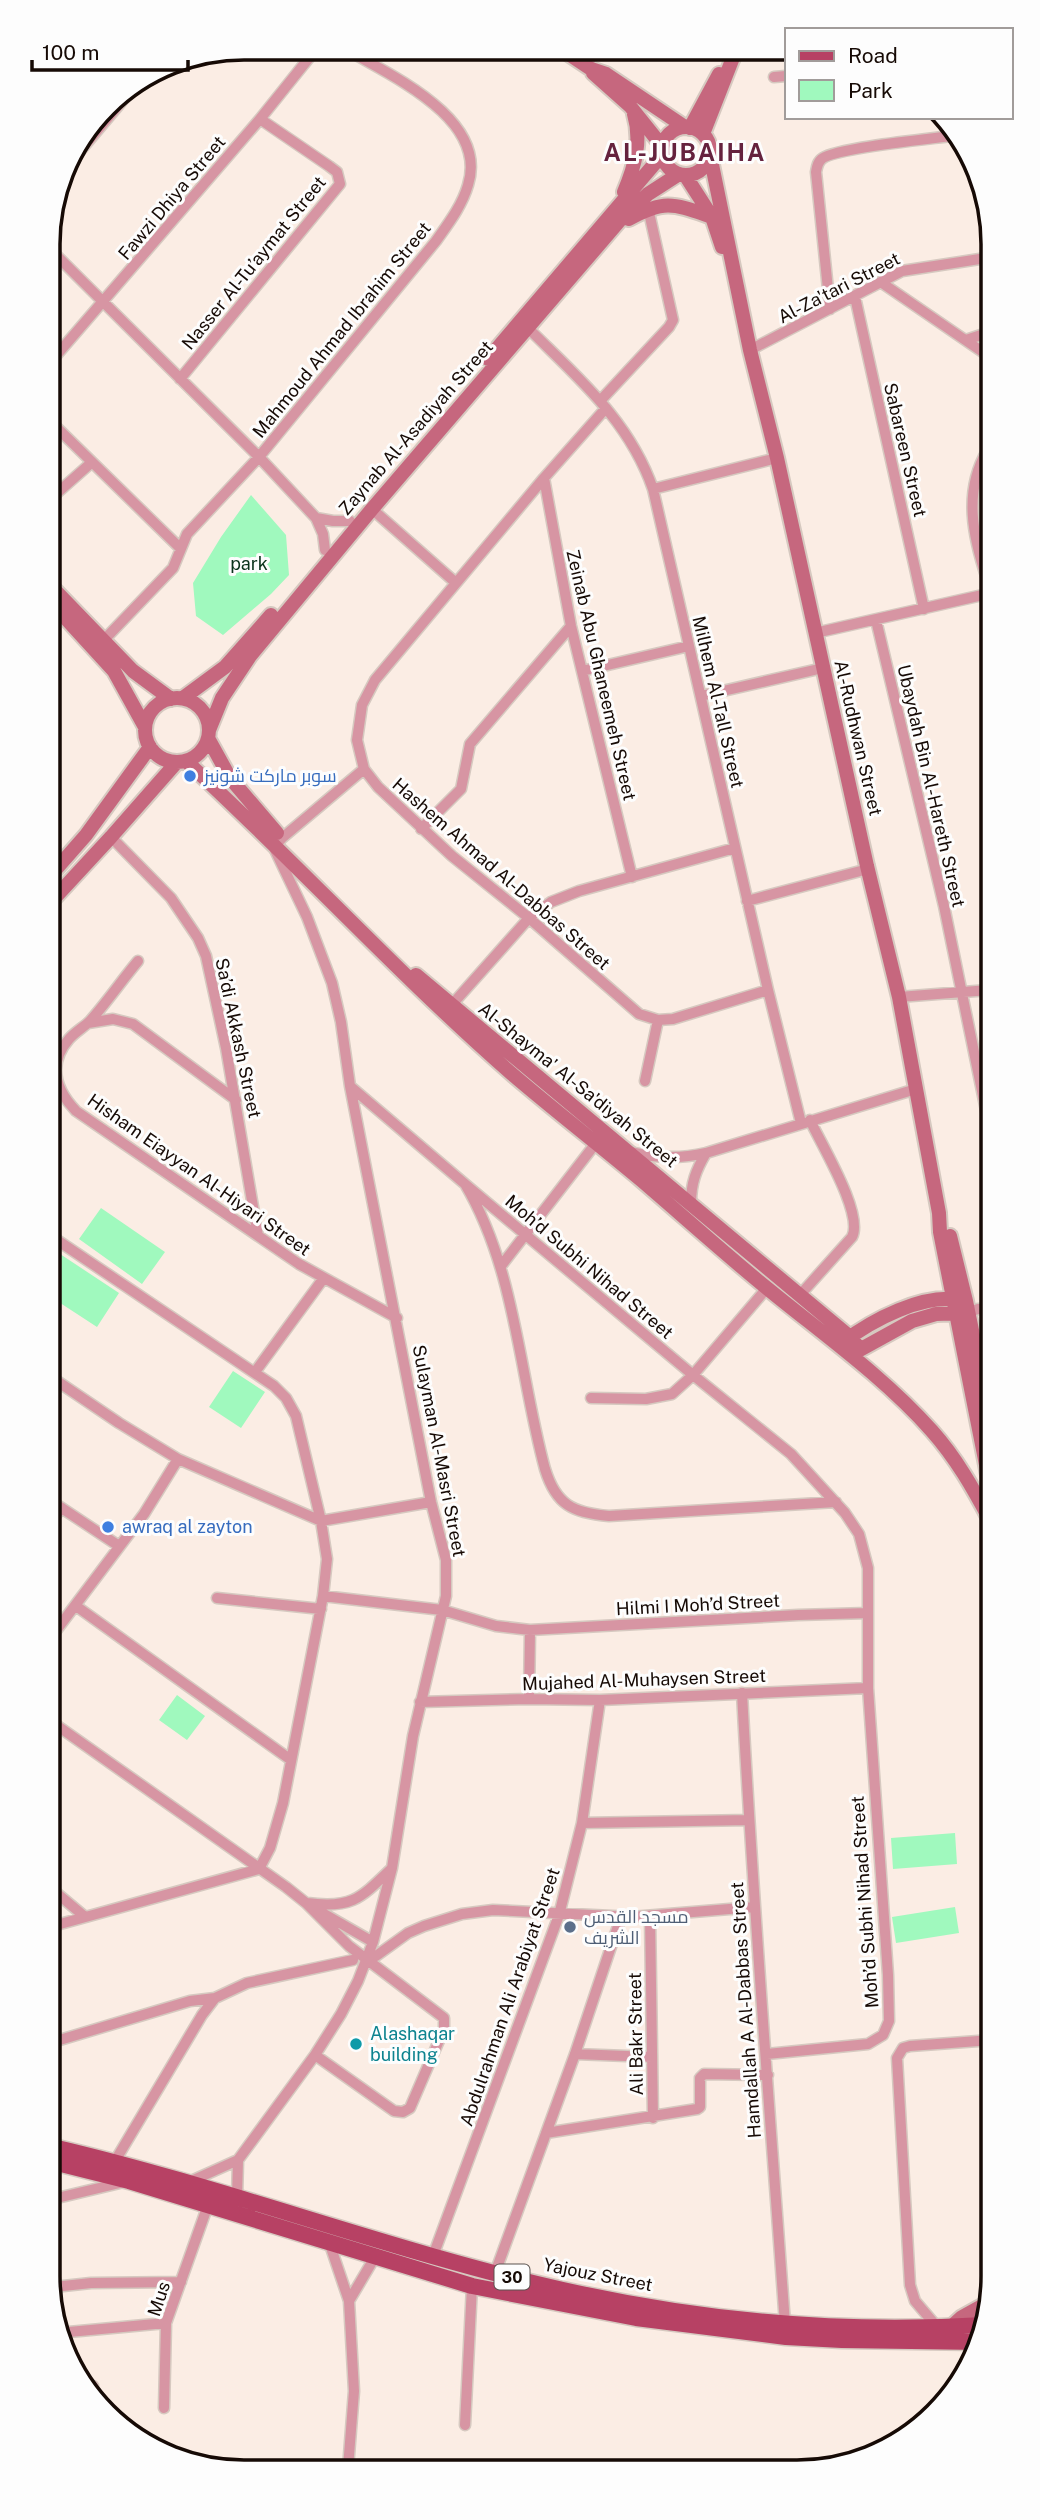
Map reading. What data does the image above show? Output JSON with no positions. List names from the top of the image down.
{
  "streets": {
    "main road": ["Yajouz Street", "30"],
    "street": [
      "Fawzi Dhiya Street",
      "Nasser Al-Tu’aymat Street",
      "Al-Za'tari Street",
      "Mahmoud Ahmad Ibrahim Street",
      "Zaynab Al-Asadiyah Street",
      "Sabareen Street",
      "Zeinab Abu Ghaneemeh Street",
      "Milhem Al-Tall Street",
      "Al-Rudhwan Street",
      "Ubaydah Bin Al-Hareth Street",
      "Hashem Ahmad Al-Dabbas Street",
      "Sa’di Akkash Street",
      "Al-Shayma' Al-Sa'diyah Street",
      "Hisham Eiayyan Al-Hiyari Street",
      "Moh’d Subhi Nihad Street",
      "Sulayman Al-Masri Street",
      "Hilmi I Moh’d Street",
      "Mujahed Al-Muhaysen Street",
      "Abdulrahman Ali Arabiyat Street",
      "Hamdallah A Al-Dabbas Street",
      "Ali Bakr Street",
      "Mus"
    ]
  },
  "crossings": [
    ["Fawzi Dhiya Street", "Nasser Al-Tu’aymat Street"],
    ["Al-Za'tari Street", "Sabareen Street"],
    ["Al-Za'tari Street", "Al-Rudhwan Street"],
    ["Zaynab Al-Asadiyah Street", "Milhem Al-Tall Street"],
    ["Zaynab Al-Asadiyah Street", "Al-Rudhwan Street"],
    ["Zeinab Abu Ghaneemeh Street", "Hashem Ahmad Al-Dabbas Street"],
    ["Milhem Al-Tall Street", "Hashem Ahmad Al-Dabbas Street"],
    ["Milhem Al-Tall Street", "Al-Shayma' Al-Sa'diyah Street"],
    ["Sa’di Akkash Street", "Hisham Eiayyan Al-Hiyari Street"],
    ["Al-Shayma' Al-Sa'diyah Street", "Sulayman Al-Masri Street"],
    ["Hisham Eiayyan Al-Hiyari Street", "Sulayman Al-Masri Street"],
    ["Moh’d Subhi Nihad Street", "Sulayman Al-Masri Street"],
    ["Moh’d Subhi Nihad Street", "Hilmi I Moh’d Street"],
    ["Moh’d Subhi Nihad Street", "Mujahed Al-Muhaysen Street"],
    ["Moh’d Subhi Nihad Street", "Hamdallah A Al-Dabbas Street"],
    ["Sulayman Al-Masri Street", "Hilmi I Moh’d Street"],
    ["Sulayman Al-Masri Street", "Mujahed Al-Muhaysen Street"],
    ["Mujahed Al-Muhaysen Street", "Abdulrahman Ali Arabiyat Street"],
    ["Mujahed Al-Muhaysen Street", "Hamdallah A Al-Dabbas Street"],
    ["Abdulrahman Ali Arabiyat Street", "Yajouz Street"],
    ["Hamdallah A Al-Dabbas Street", "Yajouz Street"],
    ["Yajouz Street", "Mus"]
  ],
  "districts": ["AL-JUBAIHA"],
  "parks": ["park"],
  "places": [
    "سوبر ماركت شونيز",
    "awraq al zayton",
    "مسجد القدس الشريف",
    "Alashaqar building"
  ],
  "legend": ["Road", "Park"],
  "scale_bar": "100 m"
}
